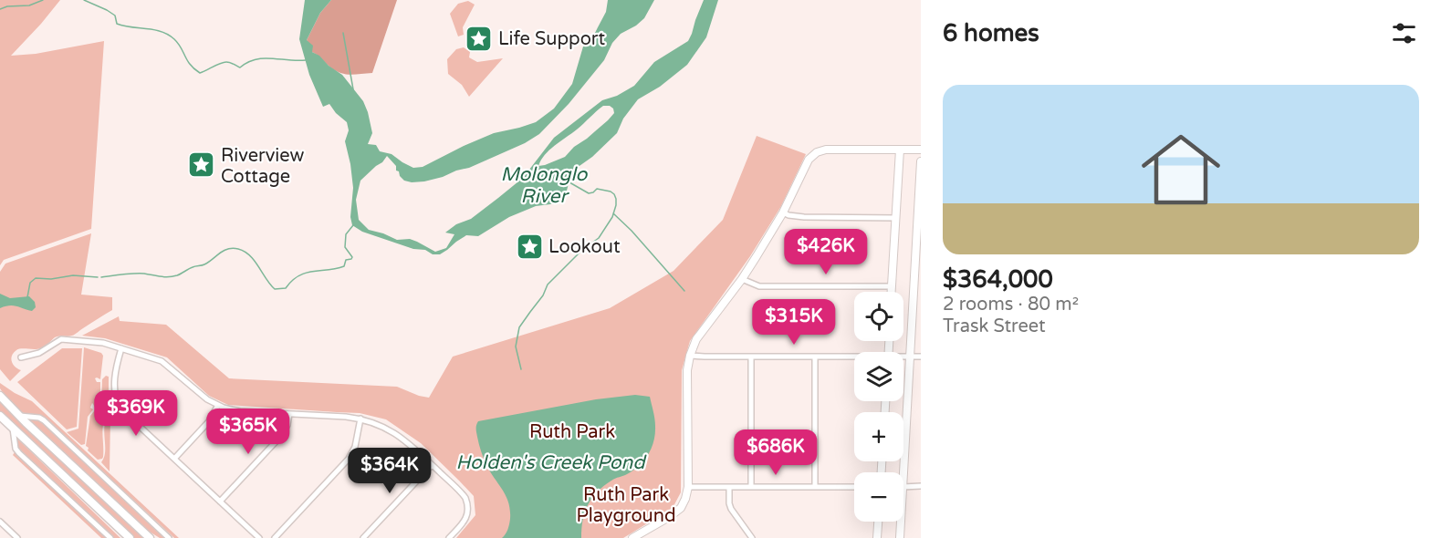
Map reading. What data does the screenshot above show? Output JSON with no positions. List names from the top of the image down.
{
  "water": ["Molonglo River", "Holden's Creek Pond"],
  "parks": ["Ruth Park", "Ruth Park Playground"],
  "places": {
    "place": ["Life Support", "Riverview Cottage", "Lookout"]
  },
  "page": {
    "heading": "6 homes",
    "list": [
      {
        "name": "$364,000",
        "note": "2 rooms · 80 m² · Trask Street"
      }
    ],
    "price": [
      "$426K",
      "$315K",
      "$369K",
      "$365K",
      "$686K",
      "$364K"
    ],
    "map_buttons": ["+", "−"]
  }
}
